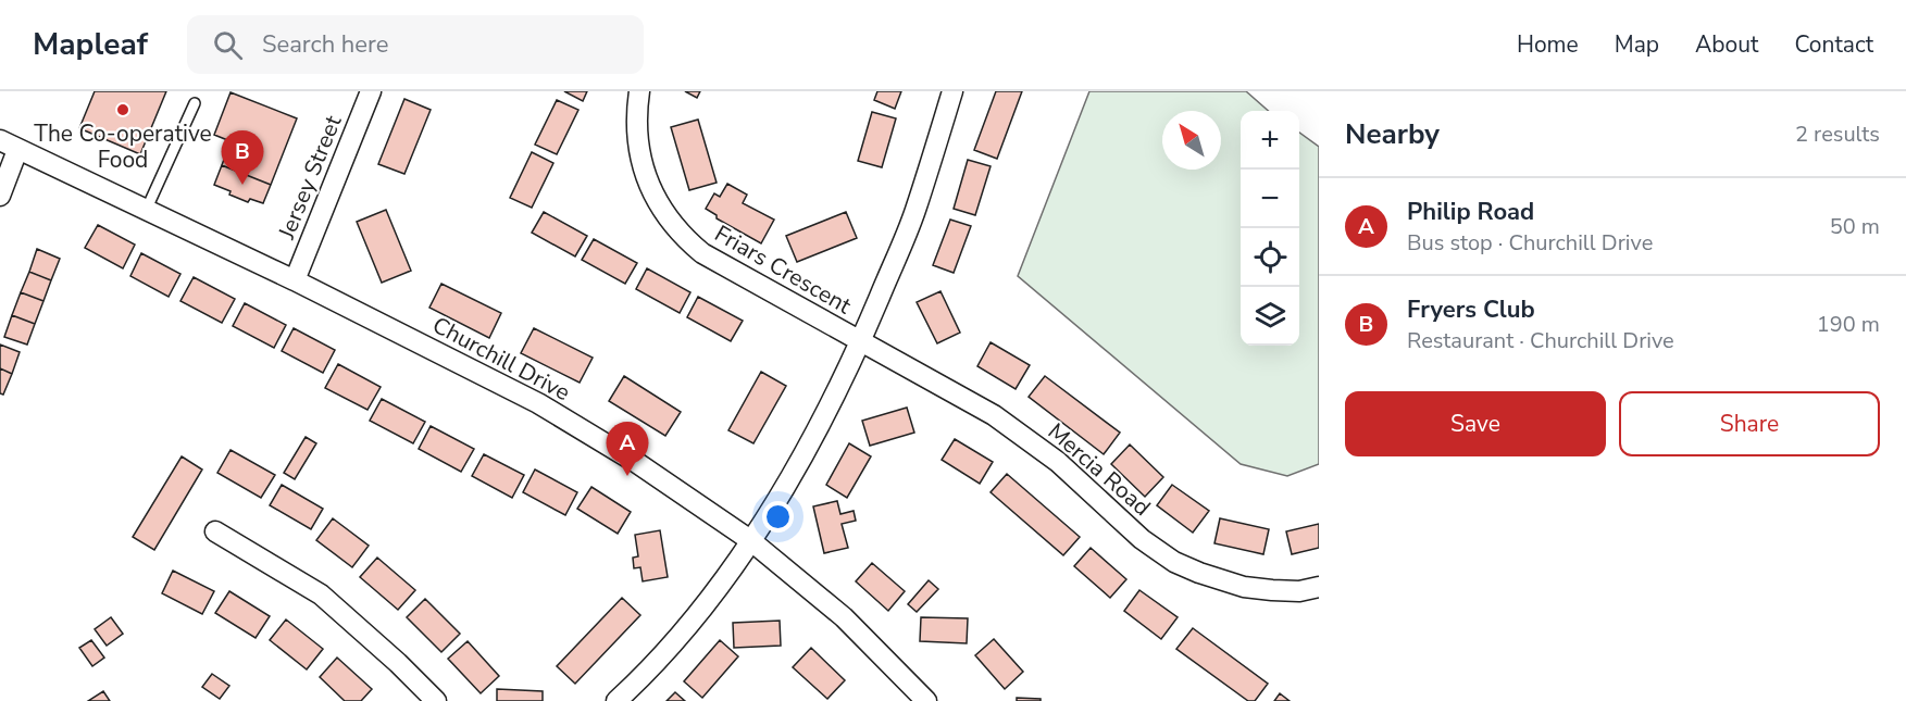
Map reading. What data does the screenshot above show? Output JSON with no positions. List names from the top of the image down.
{
  "streets": {
    "street": [
      "Jersey Street",
      "Friars Crescent",
      "Churchill Drive",
      "Mercia Road"
    ]
  },
  "crossings": [
    ["Jersey Street", "Churchill Drive"],
    ["Friars Crescent", "Mercia Road"]
  ],
  "places": ["The Co-operative Food"],
  "north": "top left",
  "page": {
    "header": "Mapleaf",
    "search": "Search here",
    "nav": [
      "Home",
      "Map",
      "About",
      "Contact"
    ],
    "heading": ["Nearby", "2 results"],
    "map_buttons": ["+", "−"],
    "pins": ["B", "A"],
    "list": [
      {
        "mark": "A",
        "name": "Philip Road",
        "note": "Bus stop · Churchill Drive",
        "value": "50 m"
      },
      {
        "mark": "B",
        "name": "Fryers Club",
        "note": "Restaurant · Churchill Drive",
        "value": "190 m"
      }
    ],
    "buttons": ["Save", "Share"]
  }
}
